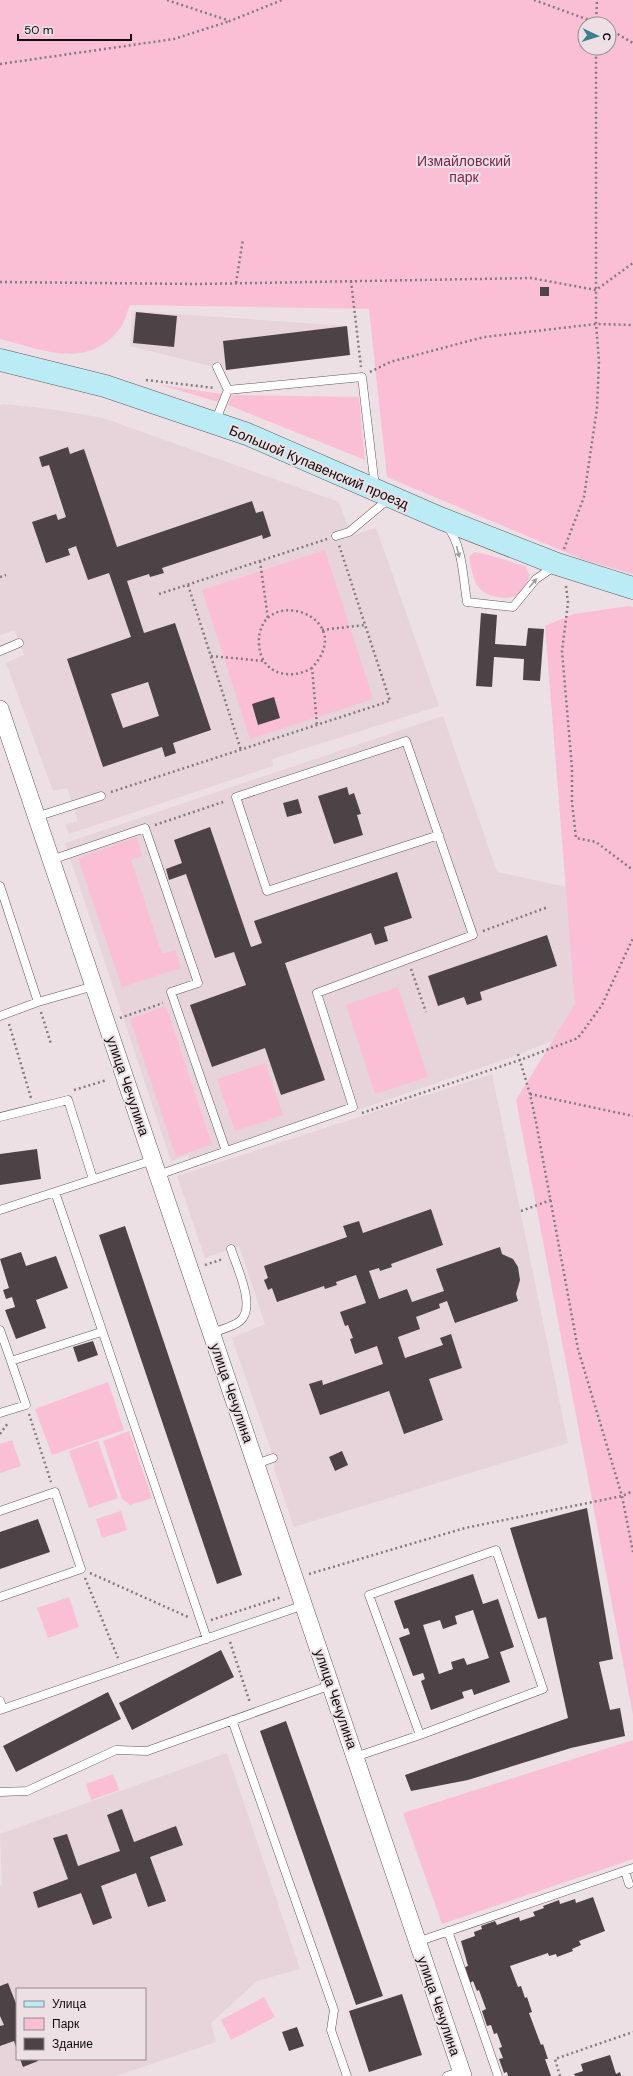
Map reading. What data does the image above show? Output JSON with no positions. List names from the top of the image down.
{
  "streets": {
    "main road": ["Большой Купавенский проезд"],
    "street": ["улица Чечулина"]
  },
  "parks": ["Измайловский парк"],
  "legend": ["Улица", "Парк", "Здание"],
  "scale_bar": "50 m",
  "north": "right"
}
